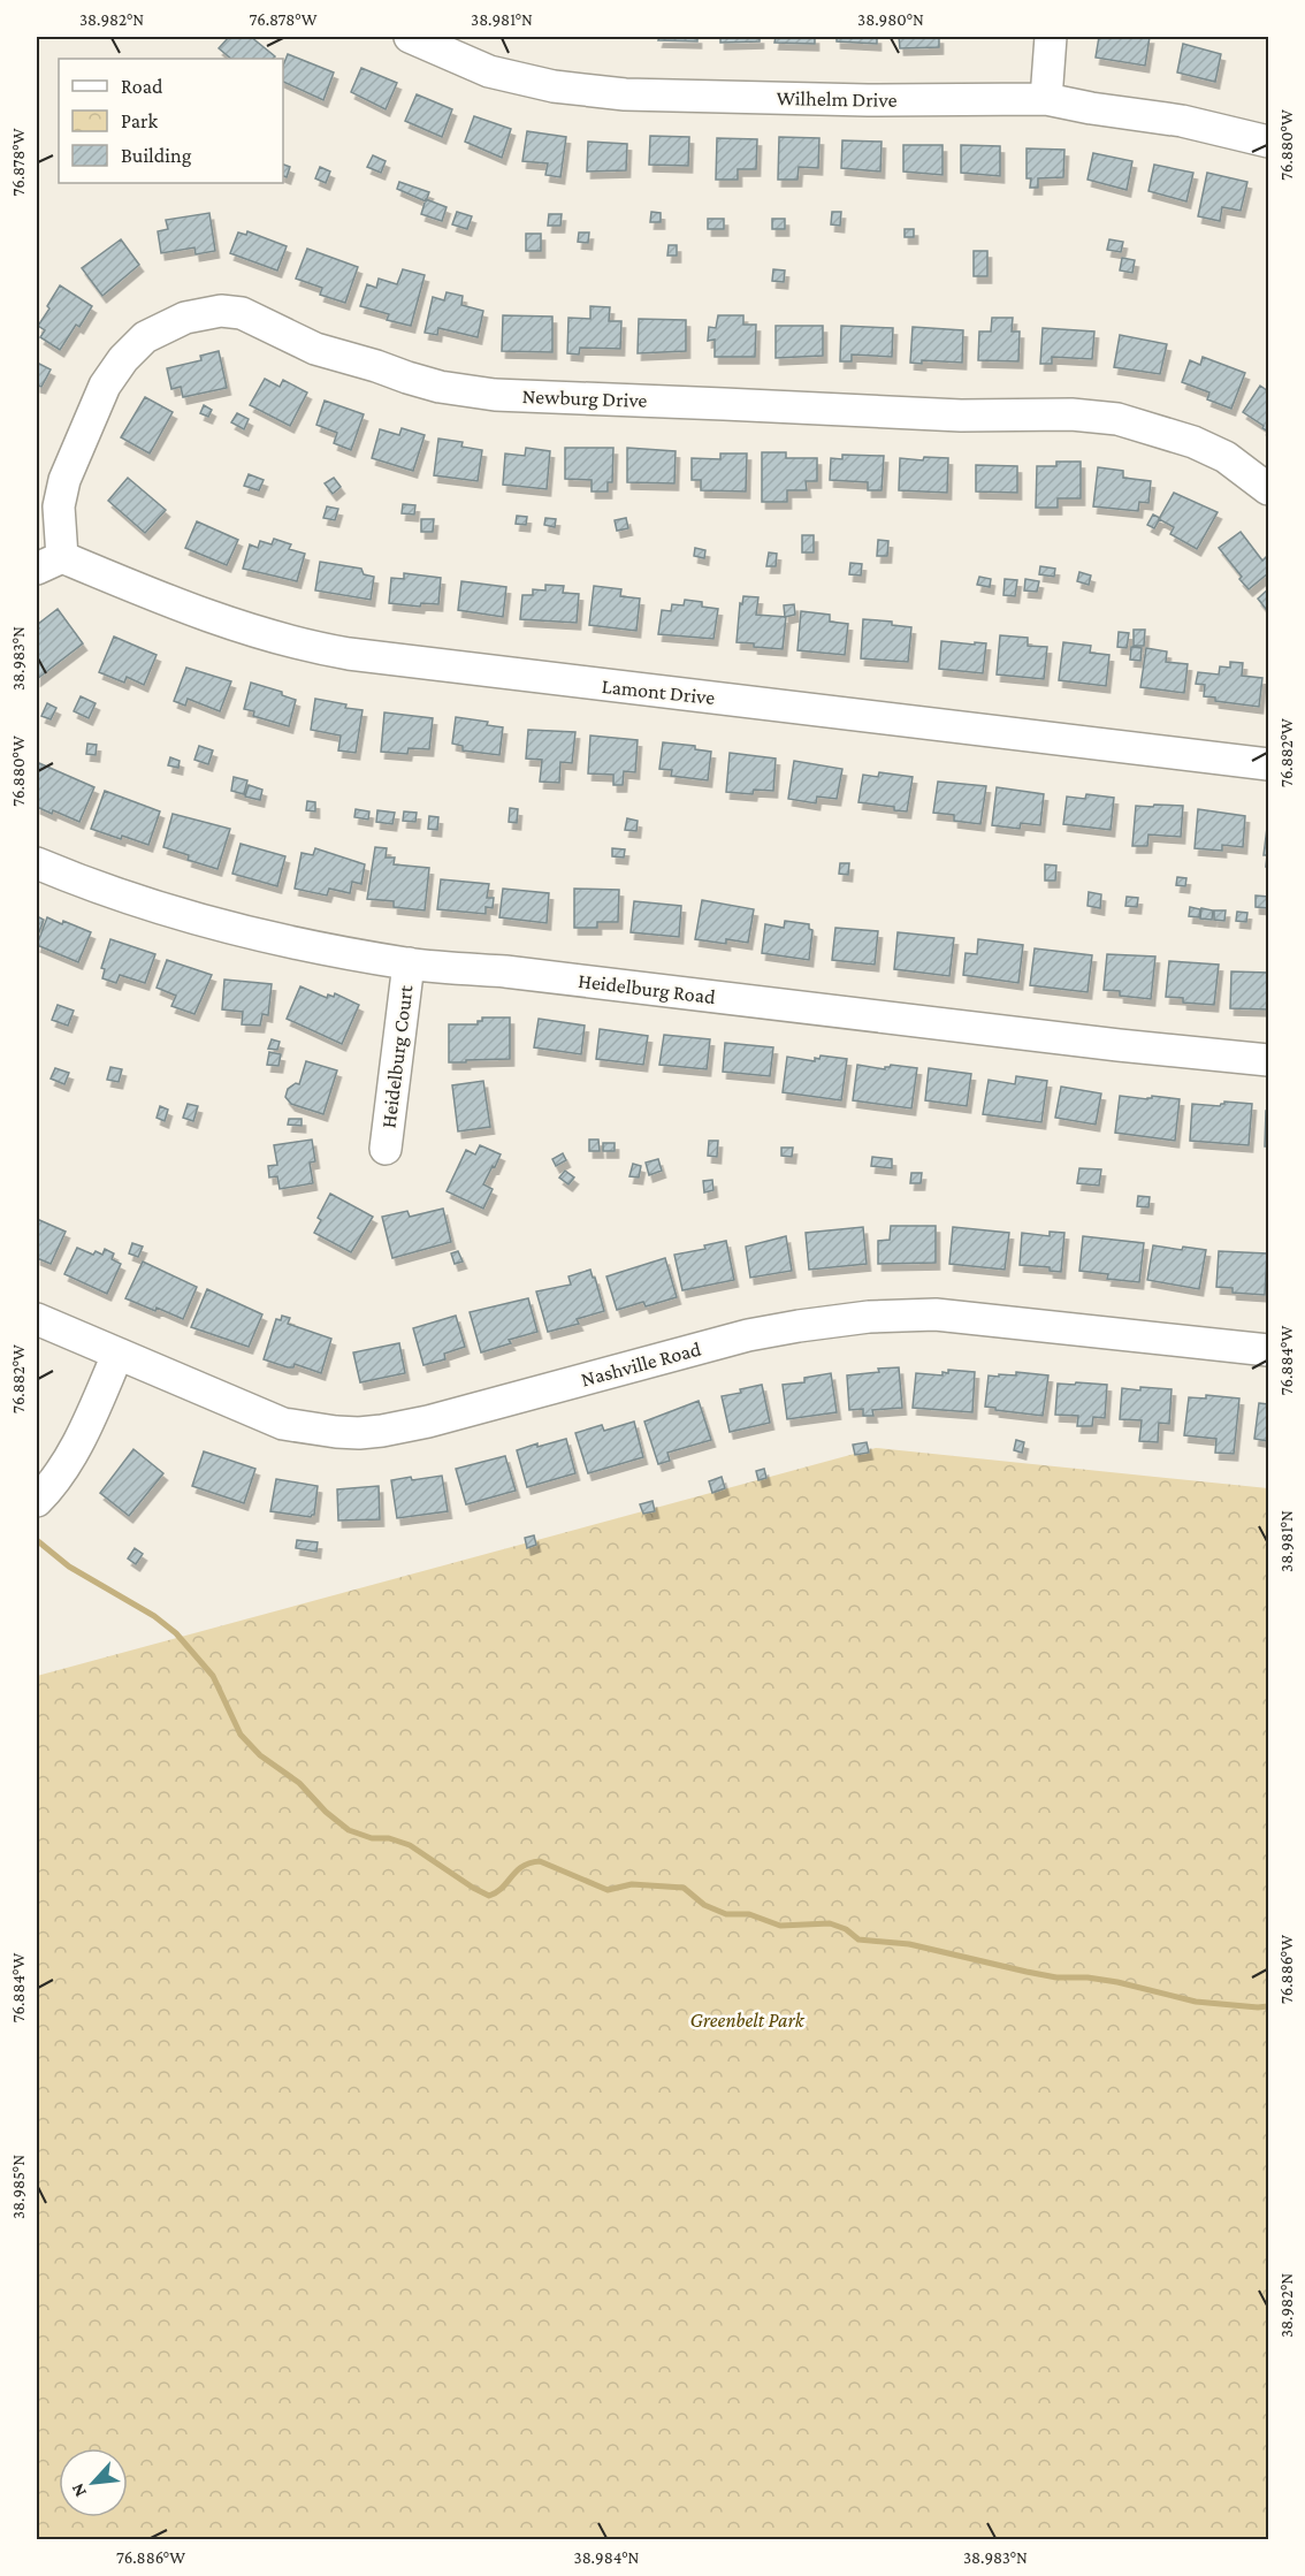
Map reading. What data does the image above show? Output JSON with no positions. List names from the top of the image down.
{
  "streets": {
    "street": [
      "Wilhelm Drive",
      "Newburg Drive",
      "Lamont Drive",
      "Heidelburg Road",
      "Heidelburg Court",
      "Nashville Road"
    ]
  },
  "crossings": [
    ["Newburg Drive", "Lamont Drive"],
    ["Heidelburg Road", "Heidelburg Court"]
  ],
  "parks": ["Greenbelt Park"],
  "legend": ["Road", "Park", "Building"],
  "north": "bottom left",
  "coordinates": [
    "38.982°N",
    "76.878°W",
    "38.981°N",
    "38.980°N",
    "76.880°W",
    "38.983°N",
    "76.882°W",
    "76.884°W",
    "76.886°W",
    "38.985°N",
    "38.984°N"
  ]
}
